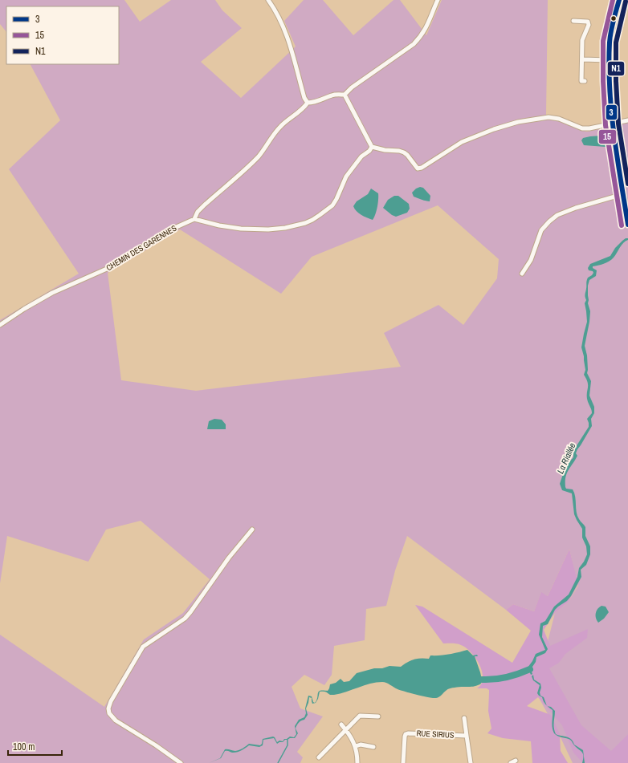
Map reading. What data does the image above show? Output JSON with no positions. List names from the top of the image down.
{
  "streets": {
    "street": ["CHEMIN DES GARENNES", "RUE SIRIUS"]
  },
  "water": ["La Riallée"],
  "lines": ["transit line 3", "transit line 15", "transit line N1"],
  "legend": ["3", "15", "N1"],
  "scale_bar": "100 m"
}
